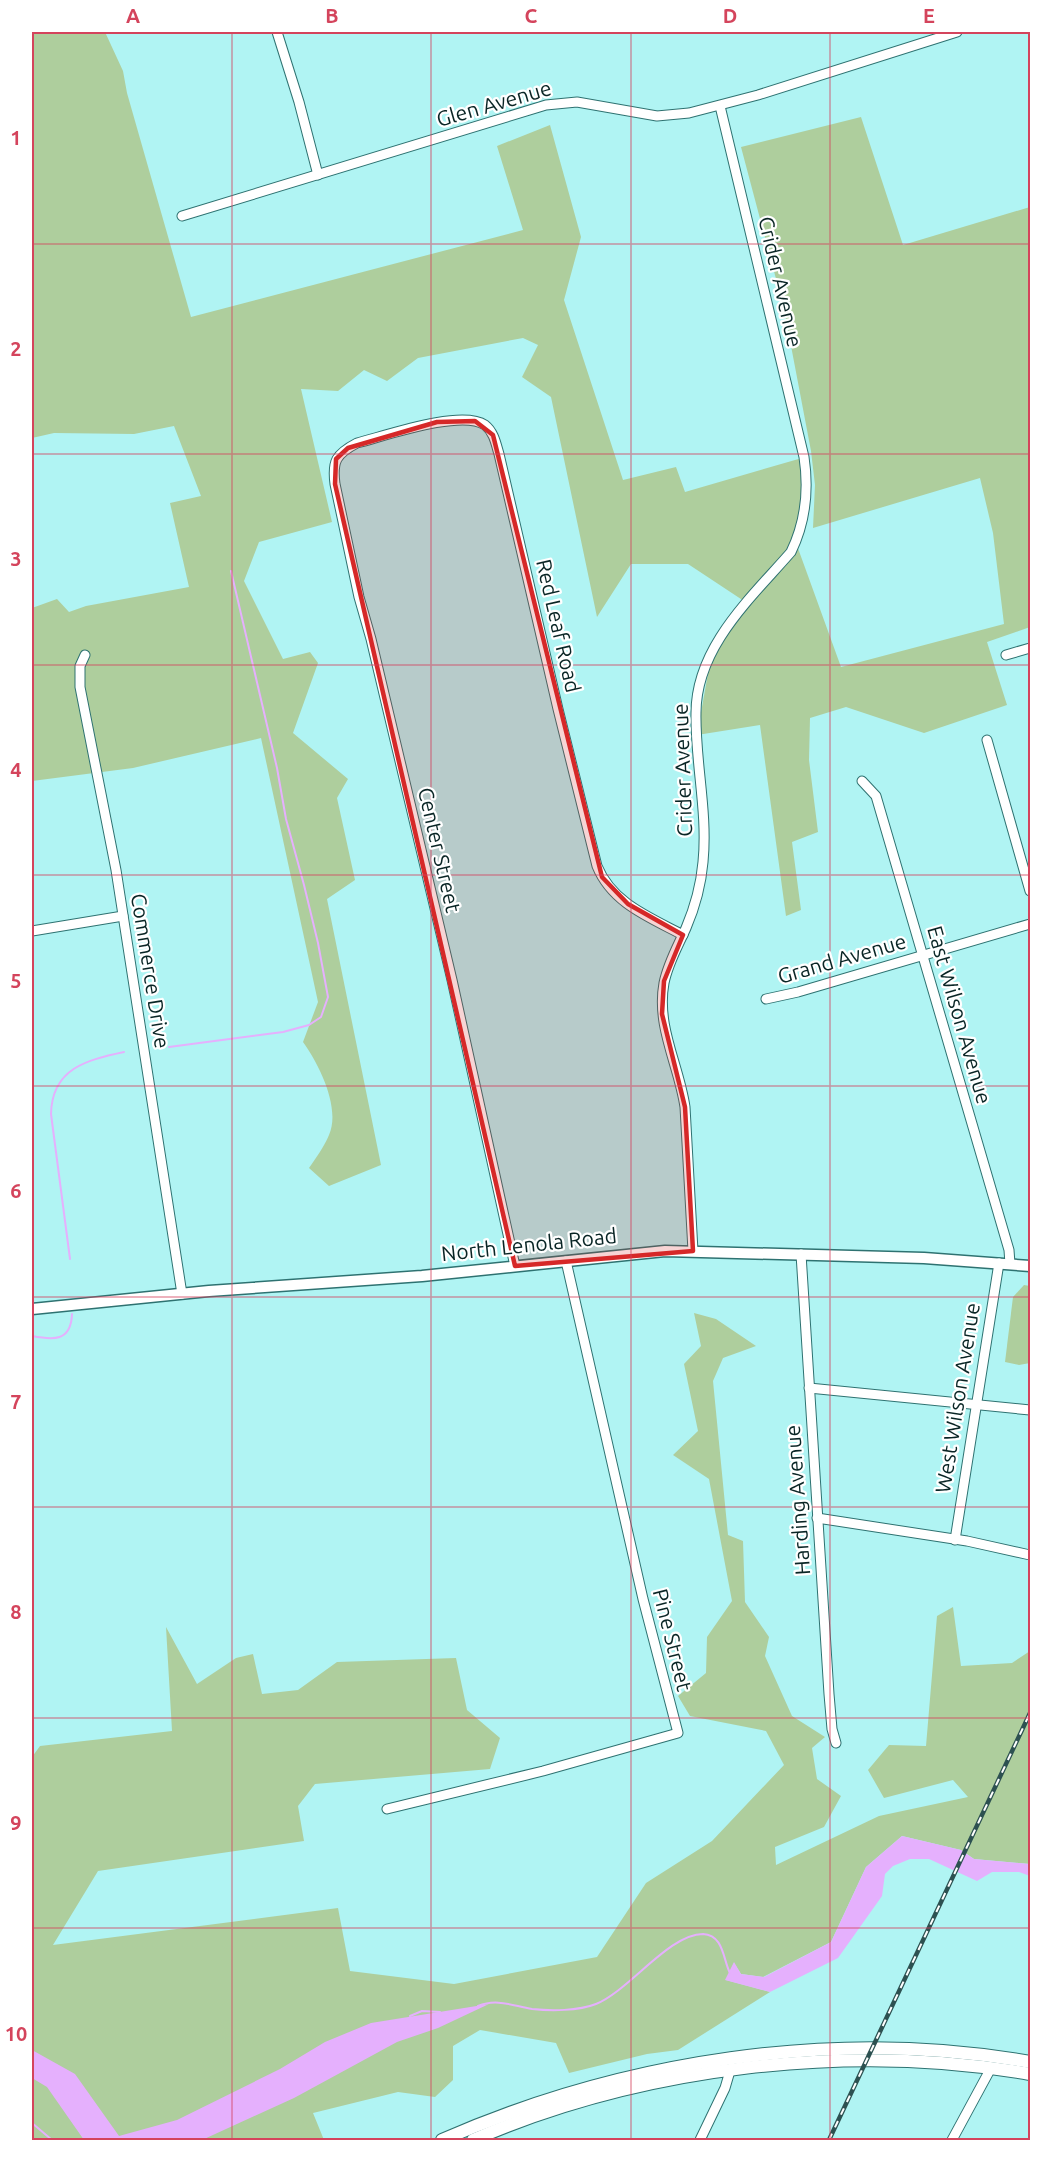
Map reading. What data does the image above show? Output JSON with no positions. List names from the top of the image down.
{
  "streets": {
    "main road": ["North Lenola Road"],
    "street": [
      "Glen Avenue",
      "Crider Avenue",
      "Red Leaf Road",
      "Center Street",
      "Grand Avenue",
      "Commerce Drive",
      "East Wilson Avenue",
      "West Wilson Avenue",
      "Harding Avenue",
      "Pine Street"
    ]
  },
  "crossings": [
    ["Glen Avenue", "Crider Avenue"],
    ["Crider Avenue", "Red Leaf Road"],
    ["Crider Avenue", "North Lenola Road"],
    ["Red Leaf Road", "Center Street"],
    ["Center Street", "North Lenola Road"],
    ["Grand Avenue", "East Wilson Avenue"],
    ["Commerce Drive", "North Lenola Road"],
    ["East Wilson Avenue", "North Lenola Road"],
    ["East Wilson Avenue", "West Wilson Avenue"],
    ["North Lenola Road", "West Wilson Avenue"],
    ["North Lenola Road", "Harding Avenue"],
    ["North Lenola Road", "Pine Street"]
  ],
  "grid": {
    "columns": [
      "A",
      "B",
      "C",
      "D",
      "E"
    ],
    "rows": [
      "1",
      "2",
      "3",
      "4",
      "5",
      "6",
      "7",
      "8",
      "9",
      "10"
    ]
  }
}
